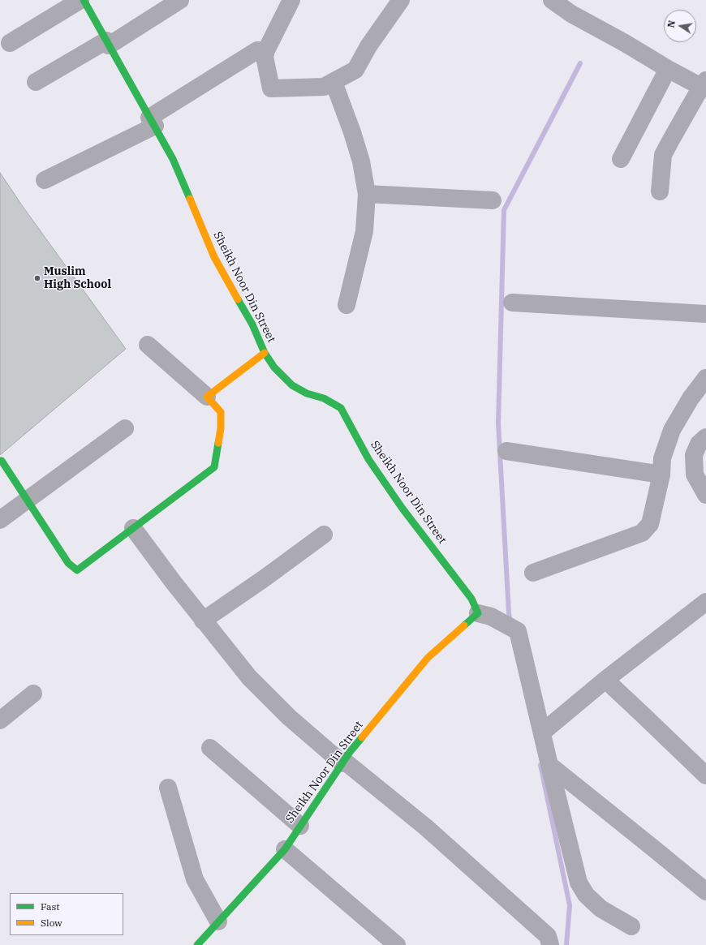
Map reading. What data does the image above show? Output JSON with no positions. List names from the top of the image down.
{
  "streets": {
    "street": ["Sheikh Noor Din Street"]
  },
  "places": ["Muslim High School"],
  "legend": ["Fast", "Slow"],
  "north": "left"
}
